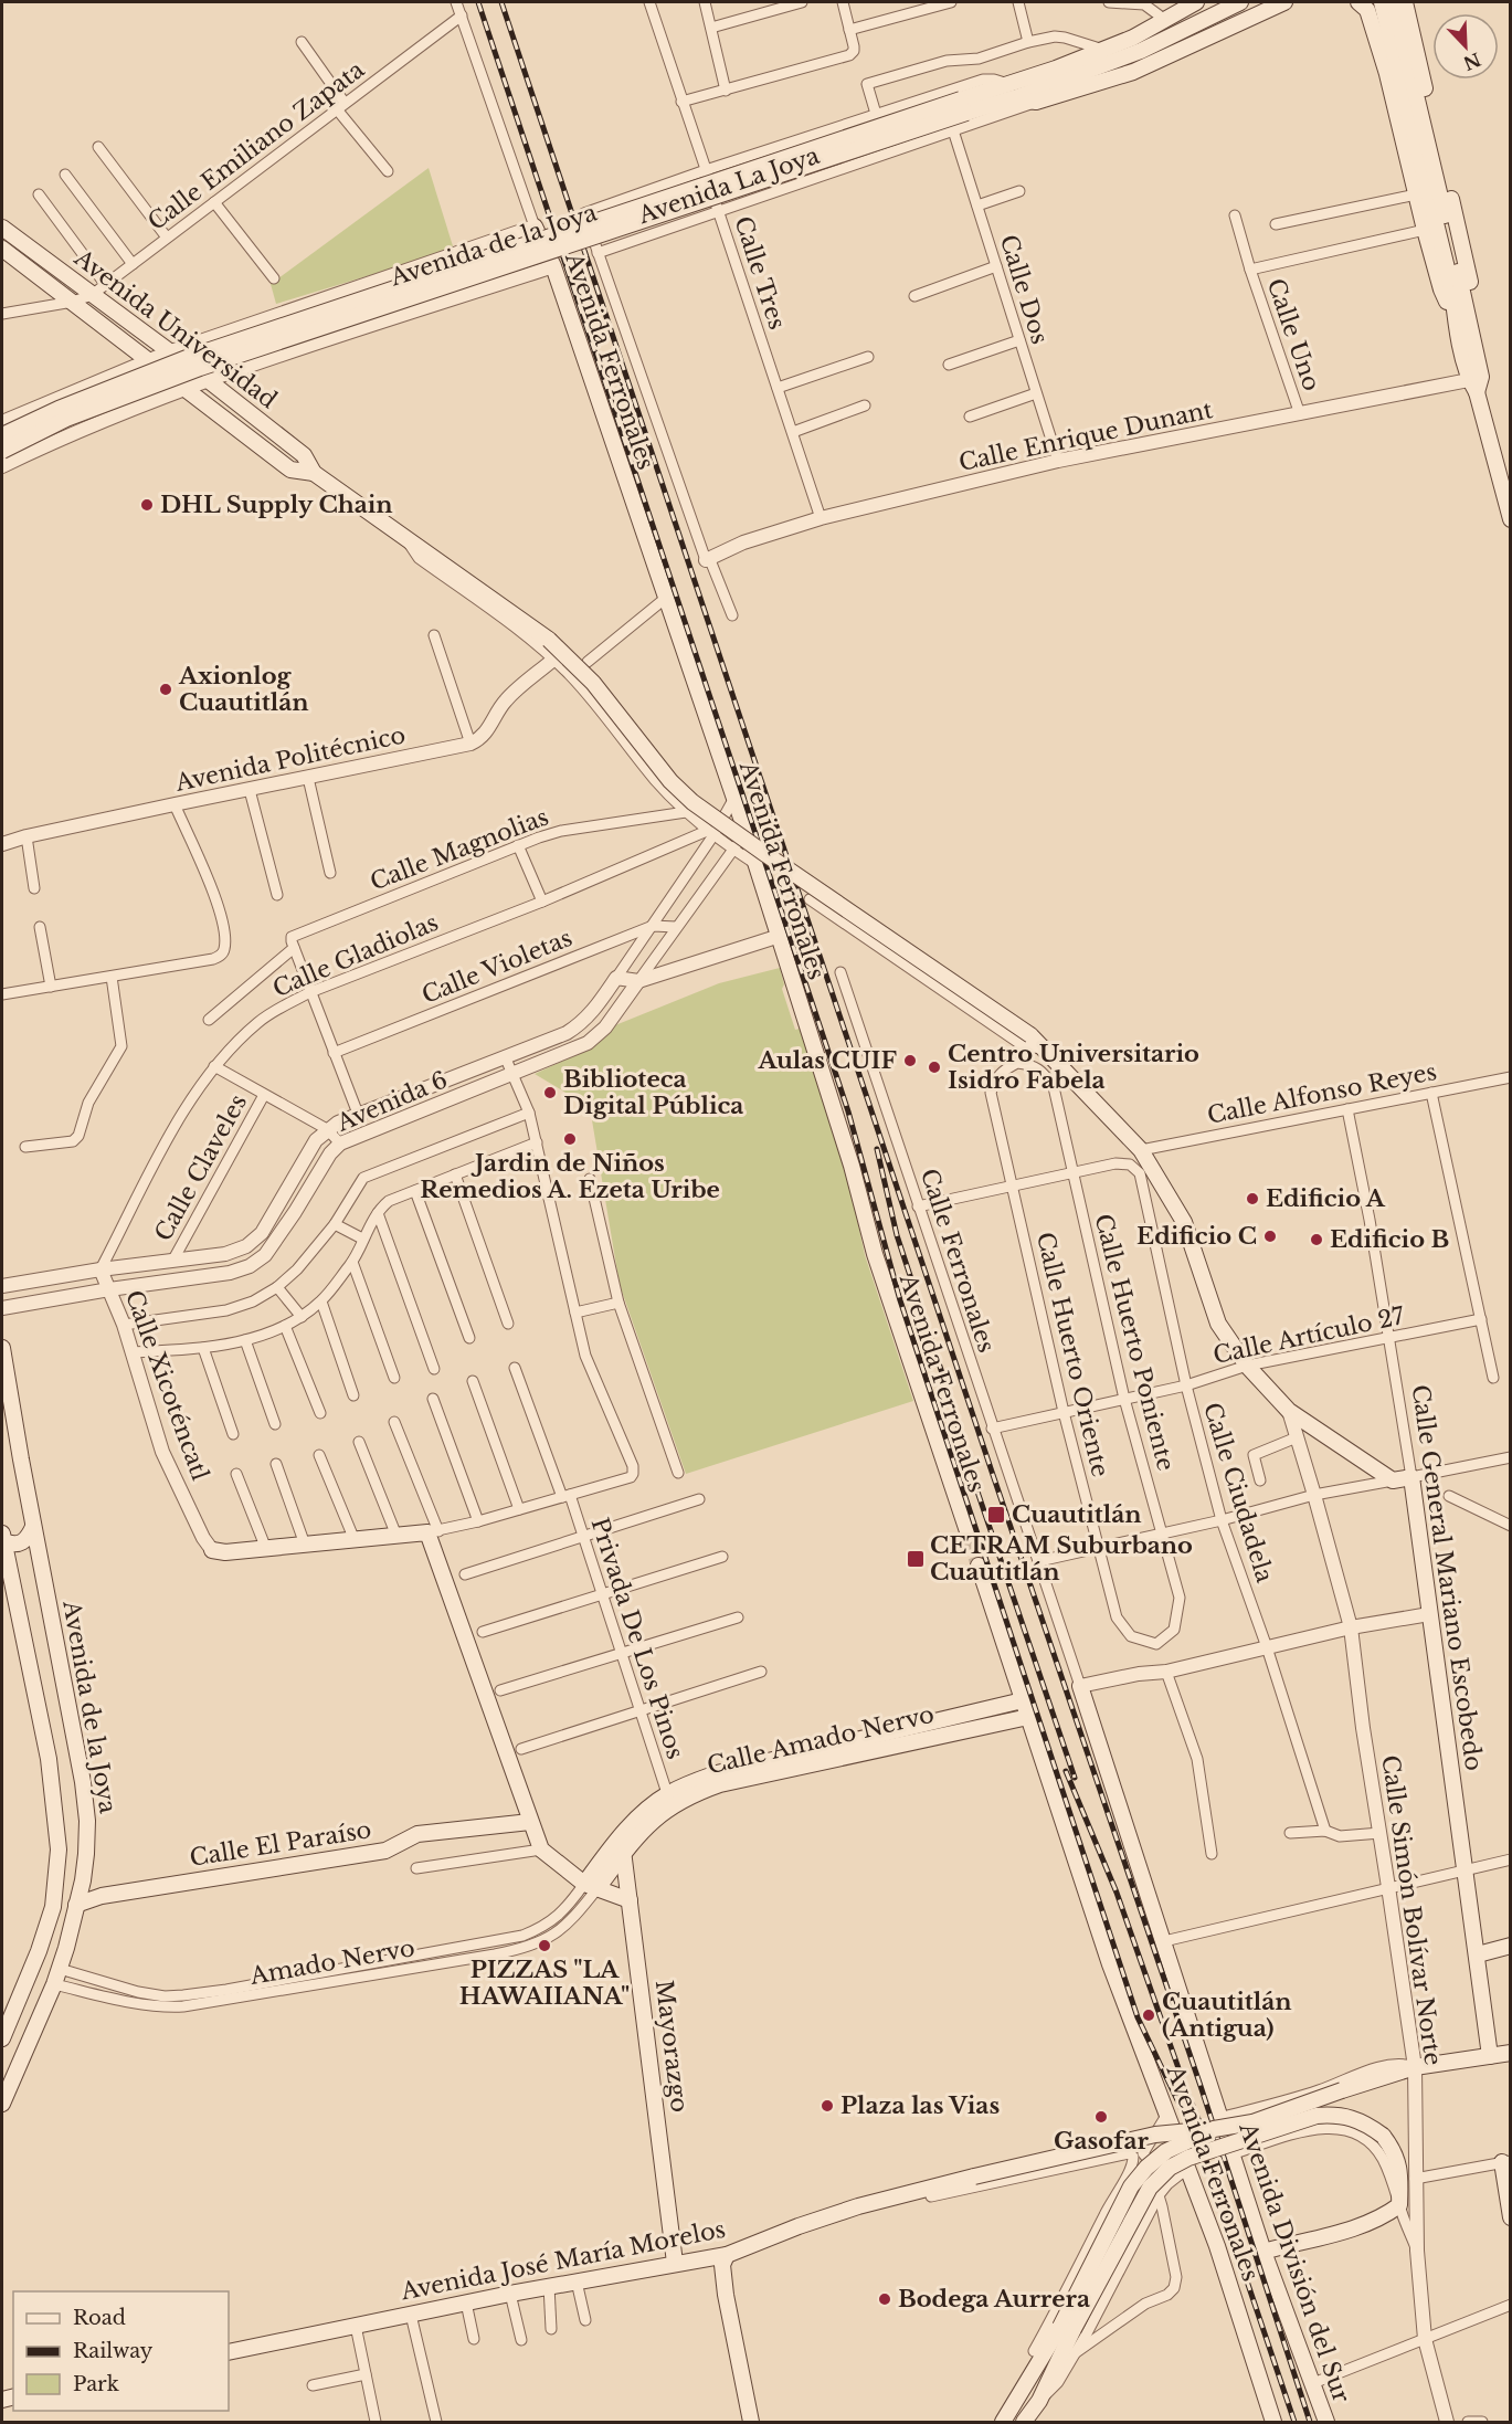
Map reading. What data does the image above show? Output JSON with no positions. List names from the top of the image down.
{
  "streets": {
    "main road": [
      "Avenida de la Joya",
      "Avenida Universidad",
      "Avenida Ferronales",
      "Calle General Mariano Escobedo",
      "Calle Amado Nervo",
      "Calle El Paraíso",
      "Mayorazgo",
      "Avenida José María Morelos",
      "Avenida División del Sur"
    ],
    "street": [
      "Calle Emiliano Zapata",
      "Avenida La Joya",
      "Calle Tres",
      "Calle Dos",
      "Calle Uno",
      "Calle Enrique Dunant",
      "Avenida Politécnico",
      "Calle Magnolias",
      "Calle Gladiolas",
      "Calle Violetas",
      "Calle Alfonso Reyes",
      "Avenida 6",
      "Calle Claveles",
      "Calle Ferronales",
      "Calle Artículo 27",
      "Calle Huerto Poniente",
      "Calle Huerto Oriente",
      "Calle Xicoténcatl",
      "Calle Ciudadela",
      "Privada De Los Pinos",
      "Calle Simón Bolívar Norte",
      "Amado Nervo"
    ]
  },
  "crossings": [
    ["Calle Emiliano Zapata", "Avenida Universidad"],
    ["Avenida La Joya", "Avenida de la Joya"],
    ["Avenida La Joya", "Calle Tres"],
    ["Avenida La Joya", "Calle Dos"],
    ["Avenida de la Joya", "Calle El Paraíso"],
    ["Avenida de la Joya", "Amado Nervo"],
    ["Calle Tres", "Calle Enrique Dunant"],
    ["Calle Dos", "Calle Enrique Dunant"],
    ["Avenida Universidad", "Avenida Ferronales"],
    ["Avenida Universidad", "Calle Magnolias"],
    ["Avenida Universidad", "Calle Gladiolas"],
    ["Avenida Universidad", "Avenida 6"],
    ["Calle Uno", "Calle Enrique Dunant"],
    ["Avenida Ferronales", "Avenida 6"],
    ["Avenida Ferronales", "Calle Ferronales"],
    ["Avenida Ferronales", "Calle Amado Nervo"],
    ["Avenida Ferronales", "Avenida José María Morelos"],
    ["Avenida Ferronales", "Avenida División del Sur"],
    ["Calle Gladiolas", "Avenida 6"],
    ["Calle Gladiolas", "Calle Xicoténcatl"],
    ["Calle Violetas", "Avenida 6"],
    ["Calle Alfonso Reyes", "Calle General Mariano Escobedo"],
    ["Avenida 6", "Calle Claveles"],
    ["Avenida 6", "Calle Xicoténcatl"],
    ["Calle Ferronales", "Calle Artículo 27"],
    ["Calle Artículo 27", "Calle Huerto Poniente"],
    ["Calle Artículo 27", "Calle Huerto Oriente"],
    ["Calle Artículo 27", "Calle Ciudadela"],
    ["Calle Artículo 27", "Calle General Mariano Escobedo"],
    ["Calle Huerto Poniente", "Calle Huerto Oriente"],
    ["Calle Huerto Poniente", "Calle Ciudadela"],
    ["Privada De Los Pinos", "Calle Amado Nervo"],
    ["Calle Amado Nervo", "Amado Nervo"],
    ["Calle Amado Nervo", "Mayorazgo"],
    ["Mayorazgo", "Avenida José María Morelos"],
    ["Avenida José María Morelos", "Avenida División del Sur"]
  ],
  "places": {
    "other": [
      "DHL Supply Chain",
      "Axionlog Cuautitlán",
      "Aulas CUIF",
      "Centro Universitario Isidro Fabela",
      "Biblioteca Digital Pública",
      "Jardin de Niños Remedios A. Ezeta Uribe",
      "Edificio A",
      "Edificio C",
      "Edificio B",
      "PIZZAS \"LA HAWAIIANA\"",
      "Cuautitlán (Antigua)",
      "Plaza las Vias",
      "Gasofar",
      "Bodega Aurrera"
    ],
    "transit": ["Cuautitlán", "CETRAM Suburbano Cuautitlán"]
  },
  "legend": ["Road", "Railway", "Park"],
  "north": "bottom right"
}
